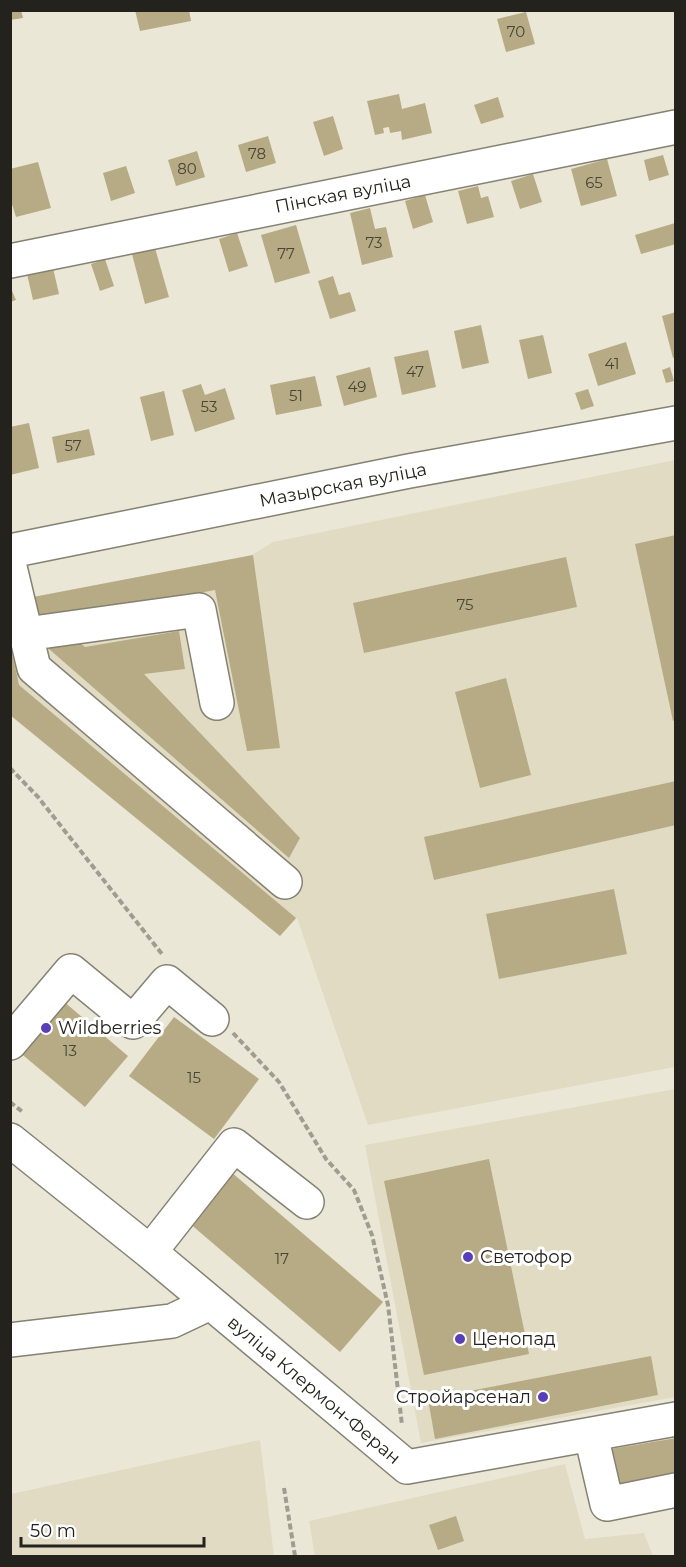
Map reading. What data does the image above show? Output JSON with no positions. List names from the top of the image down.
{
  "streets": {
    "street": ["Пінская вуліца", "Мазырская вуліца", "вуліца Клермон-Феран"]
  },
  "places": [
    "Wildberries",
    "Светофор",
    "Ценопад",
    "Стройарсенал"
  ],
  "house_numbers": [
    "70",
    "78",
    "80",
    "65",
    "73",
    "77",
    "41",
    "47",
    "49",
    "51",
    "53",
    "57",
    "75",
    "13",
    "15",
    "17"
  ],
  "scale_bar": "50 m"
}
